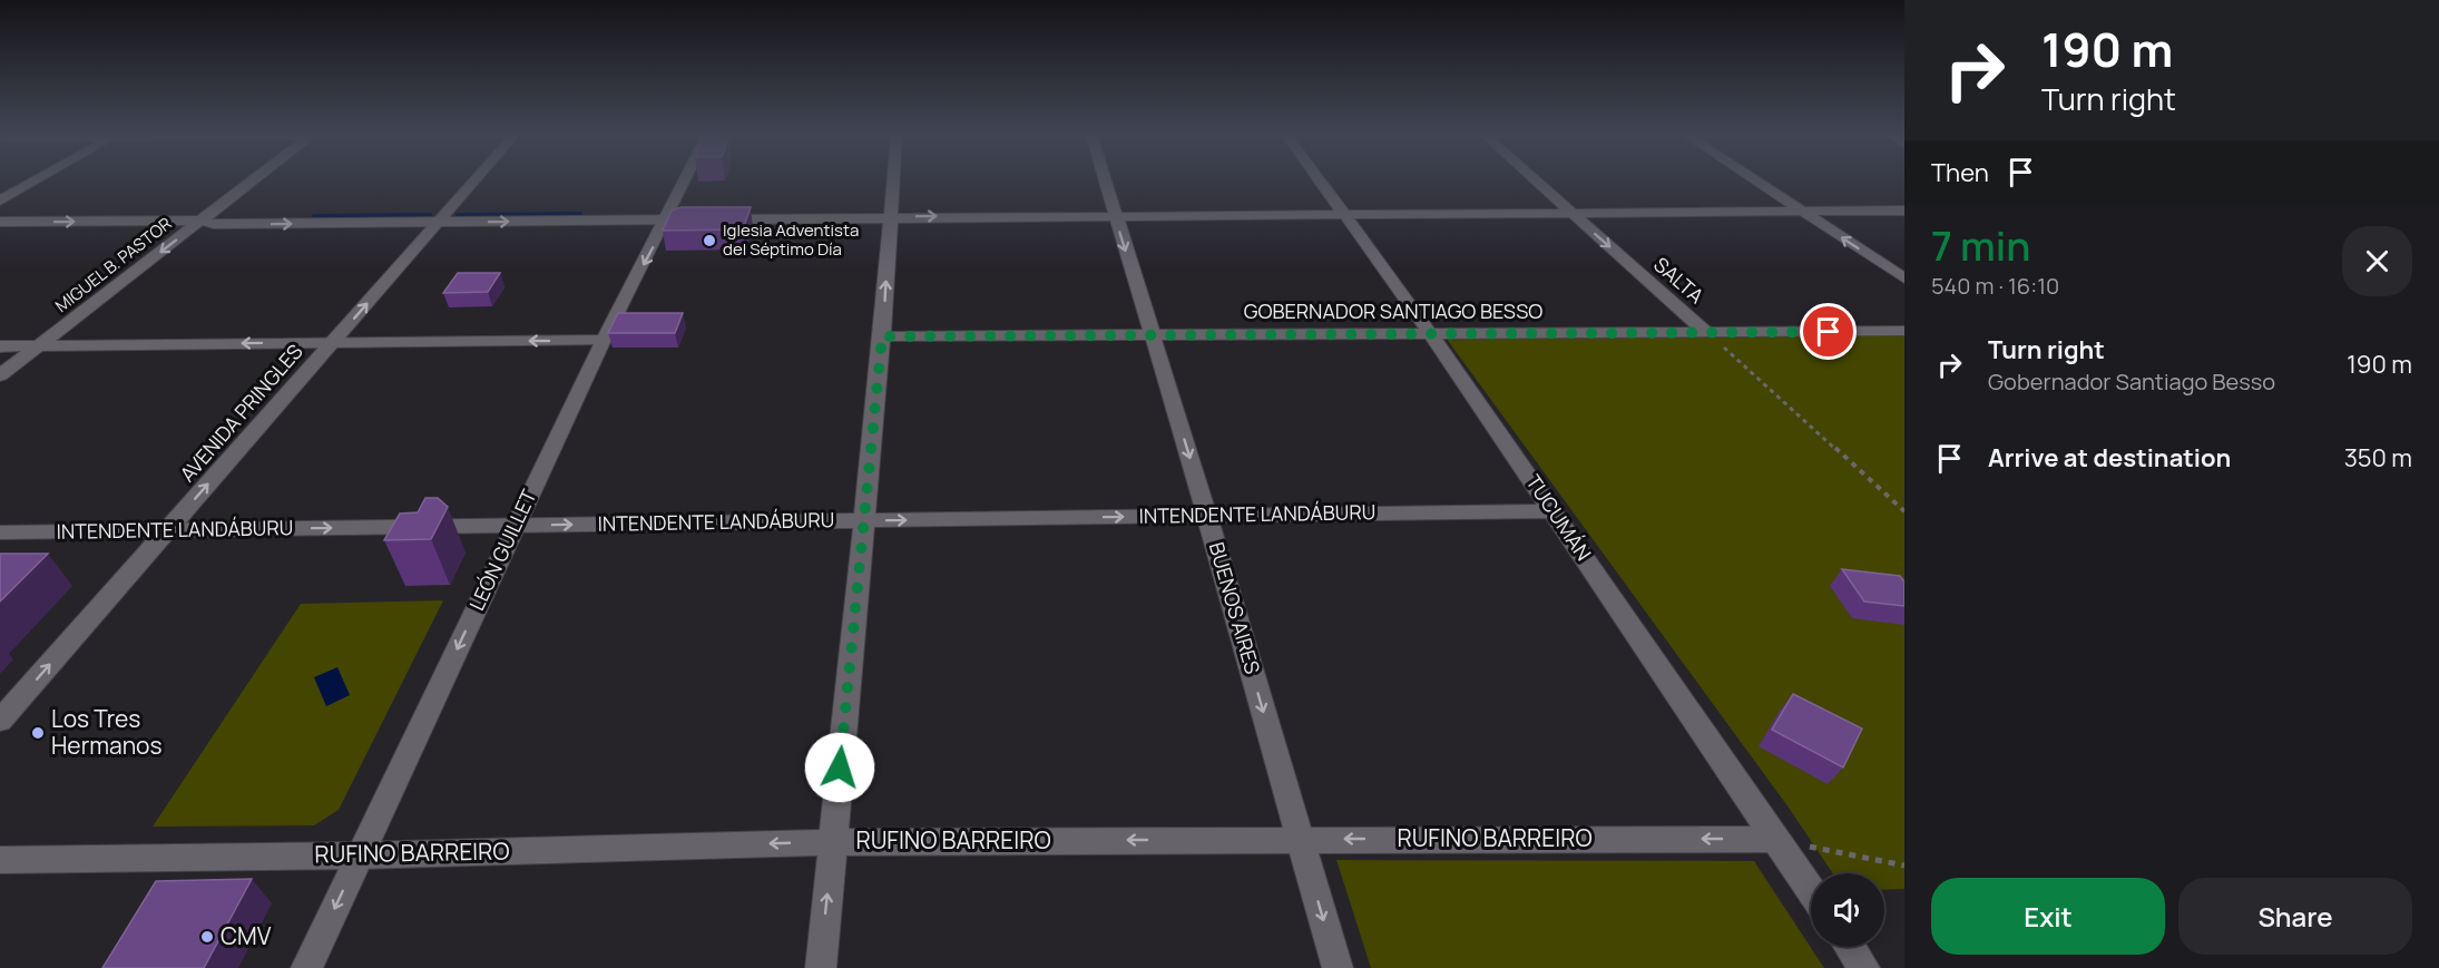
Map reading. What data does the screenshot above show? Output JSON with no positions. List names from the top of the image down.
{
  "streets": {
    "street": [
      "MIGUEL B. PASTOR",
      "SALTA",
      "GOBERNADOR SANTIAGO BESSO",
      "AVENIDA PRINGLES",
      "INTENDENTE LANDÁBURU",
      "TUCUMÁN",
      "LEÓN GUILLET",
      "BUENOS AIRES",
      "RUFINO BARREIRO"
    ]
  },
  "crossings": [
    ["SALTA", "GOBERNADOR SANTIAGO BESSO"],
    ["GOBERNADOR SANTIAGO BESSO", "TUCUMÁN"],
    ["GOBERNADOR SANTIAGO BESSO", "BUENOS AIRES"],
    ["AVENIDA PRINGLES", "INTENDENTE LANDÁBURU"],
    ["INTENDENTE LANDÁBURU", "TUCUMÁN"],
    ["INTENDENTE LANDÁBURU", "LEÓN GUILLET"],
    ["INTENDENTE LANDÁBURU", "BUENOS AIRES"],
    ["TUCUMÁN", "RUFINO BARREIRO"],
    ["LEÓN GUILLET", "RUFINO BARREIRO"],
    ["BUENOS AIRES", "RUFINO BARREIRO"]
  ],
  "one_way": [
    "MIGUEL B. PASTOR",
    "AVENIDA PRINGLES",
    "INTENDENTE LANDÁBURU",
    "LEÓN GUILLET",
    "BUENOS AIRES",
    "RUFINO BARREIRO"
  ],
  "places": ["Iglesia Adventista del Séptimo Día", "Los Tres Hermanos", "CMV"],
  "page": {
    "turn": ["190 m", "Turn right"],
    "then": "Then",
    "heading": ["7 min", "540 m · 16:10"],
    "list": [
      {
        "name": "Turn right",
        "note": "Gobernador Santiago Besso",
        "value": "190 m"
      },
      {
        "name": "Arrive at destination",
        "value": "350 m"
      }
    ],
    "buttons": ["Exit", "Share"]
  }
}
